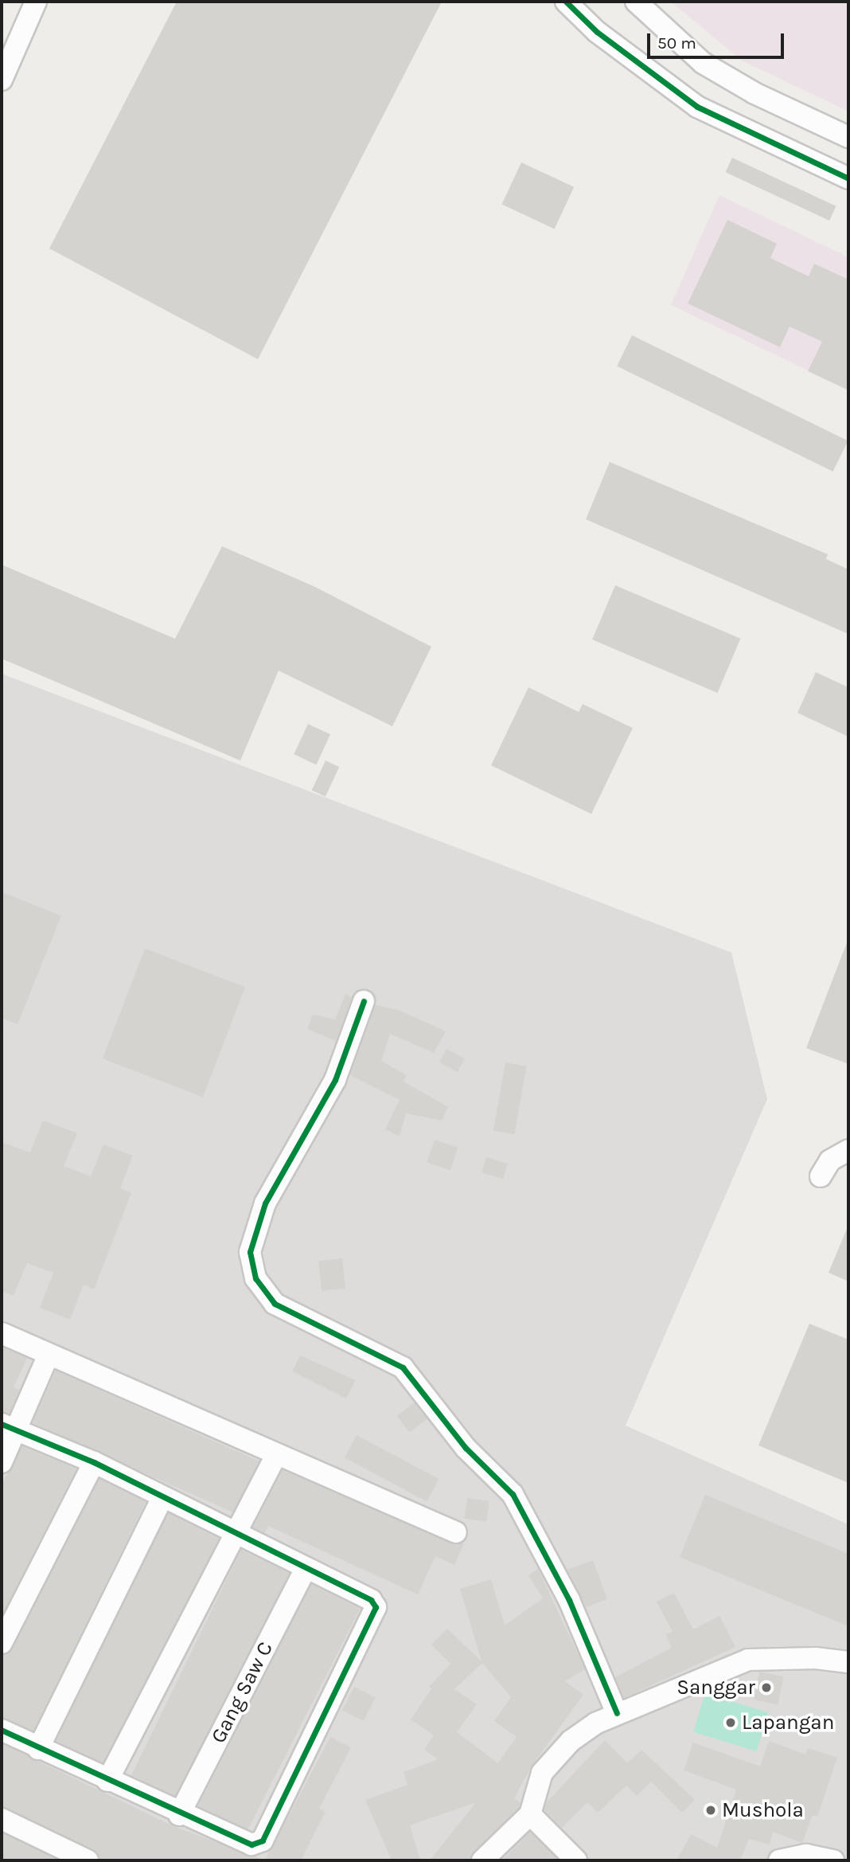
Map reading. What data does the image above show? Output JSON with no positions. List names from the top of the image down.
{
  "streets": {
    "street": ["Gang Saw C"]
  },
  "places": ["Sanggar", "Lapangan", "Mushola"],
  "scale_bar": "50 m"
}
